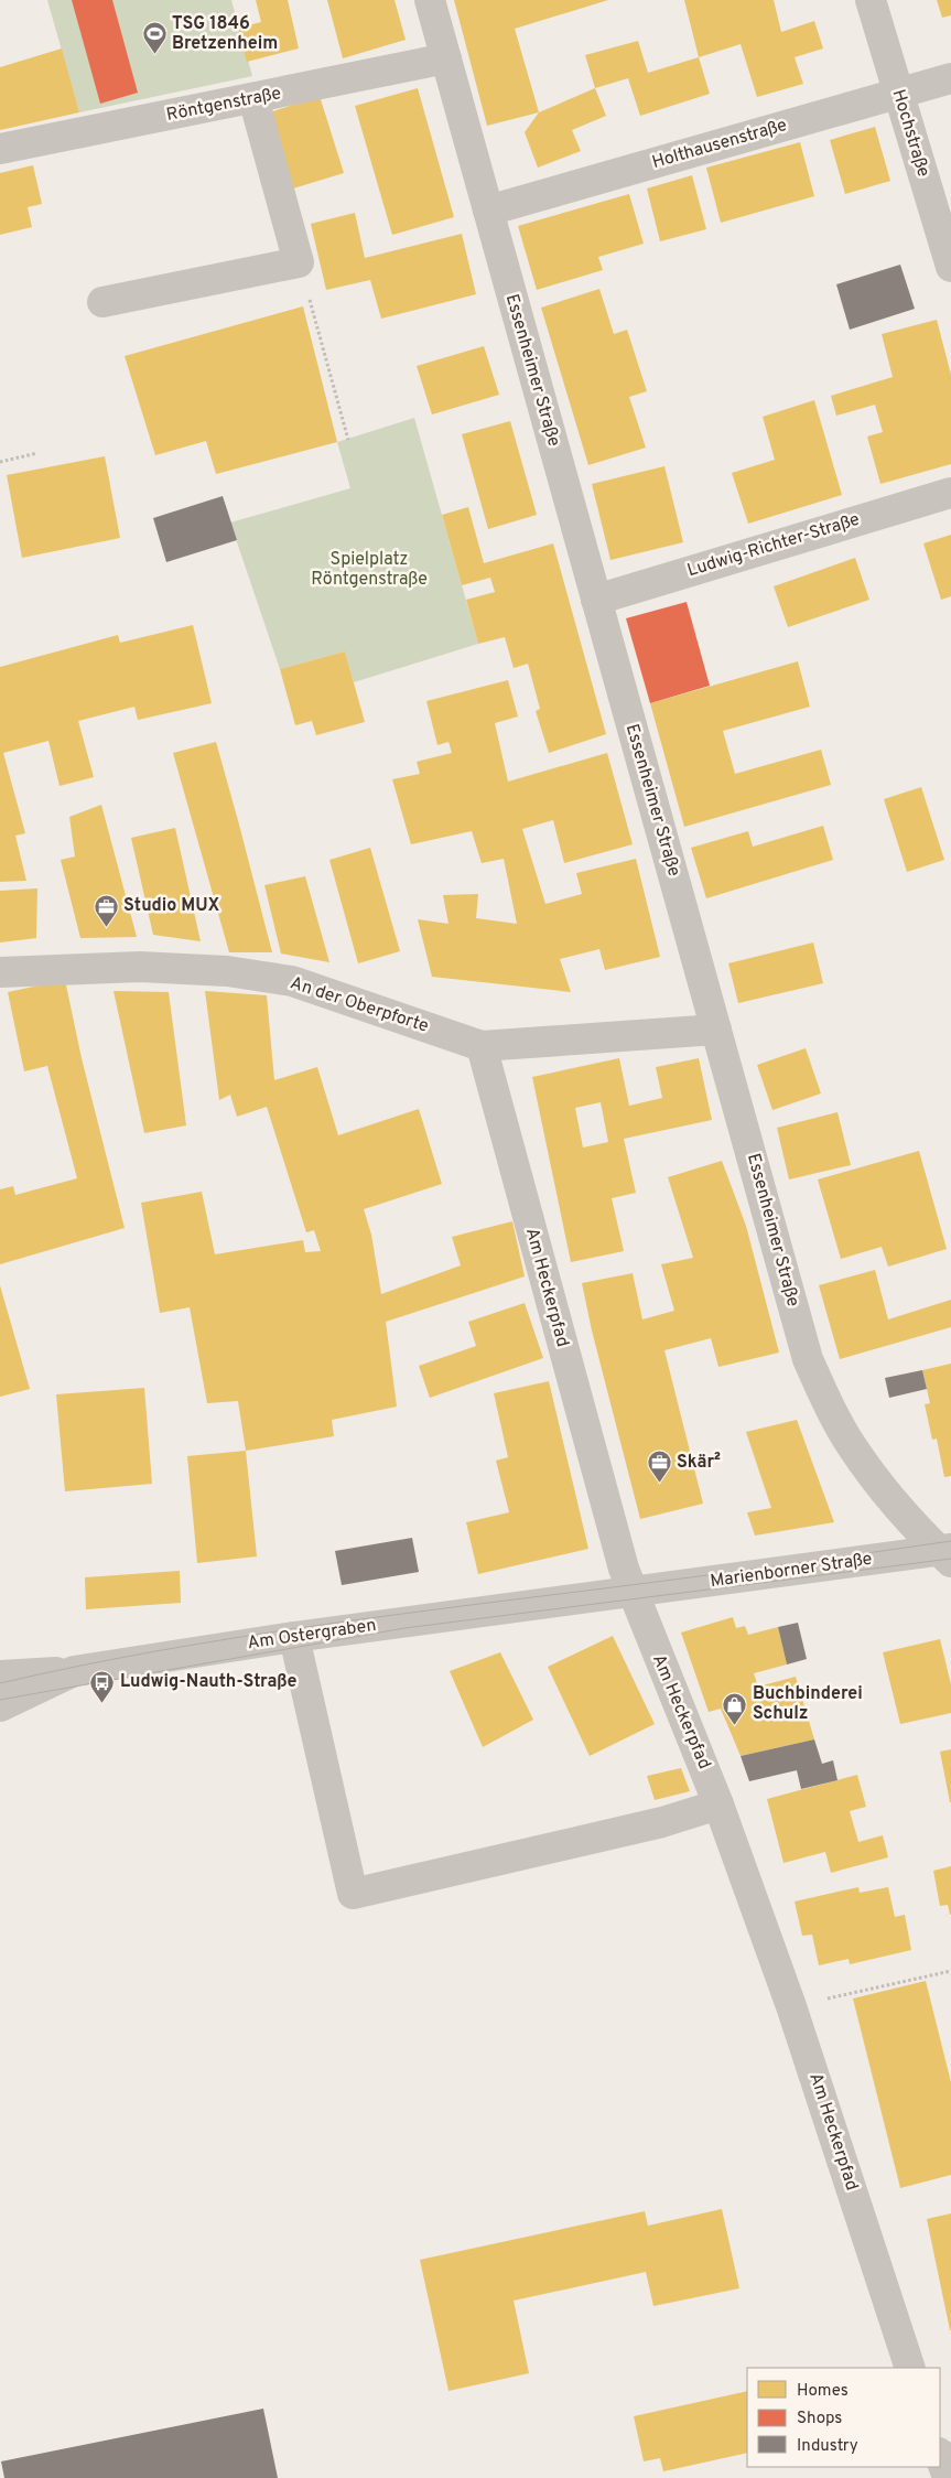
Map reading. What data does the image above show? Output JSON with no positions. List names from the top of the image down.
{
  "streets": {
    "street": [
      "Röntgenstraße",
      "Hochstraße",
      "Holthausenstraße",
      "Essenheimer Straße",
      "Ludwig-Richter-Straße",
      "An der Oberpforte",
      "Am Heckerpfad",
      "Marienborner Straße",
      "Am Ostergraben"
    ]
  },
  "crossings": [
    ["Röntgenstraße", "Essenheimer Straße"],
    ["Hochstraße", "Holthausenstraße"],
    ["Holthausenstraße", "Essenheimer Straße"],
    ["Essenheimer Straße", "Ludwig-Richter-Straße"],
    ["Essenheimer Straße", "An der Oberpforte"],
    ["Essenheimer Straße", "Marienborner Straße"],
    ["An der Oberpforte", "Am Heckerpfad"],
    ["Am Heckerpfad", "Marienborner Straße"],
    ["Am Heckerpfad", "Am Ostergraben"],
    ["Marienborner Straße", "Am Ostergraben"]
  ],
  "parks": ["Spielplatz Röntgenstraße"],
  "places": {
    "sports": ["TSG 1846 Bretzenheim"],
    "office": ["Studio MUX", "Skär²"],
    "bus stop": ["Ludwig-Nauth-Straße"],
    "shop": ["Buchbinderei Schulz"]
  },
  "legend": ["Homes", "Shops", "Industry"]
}
